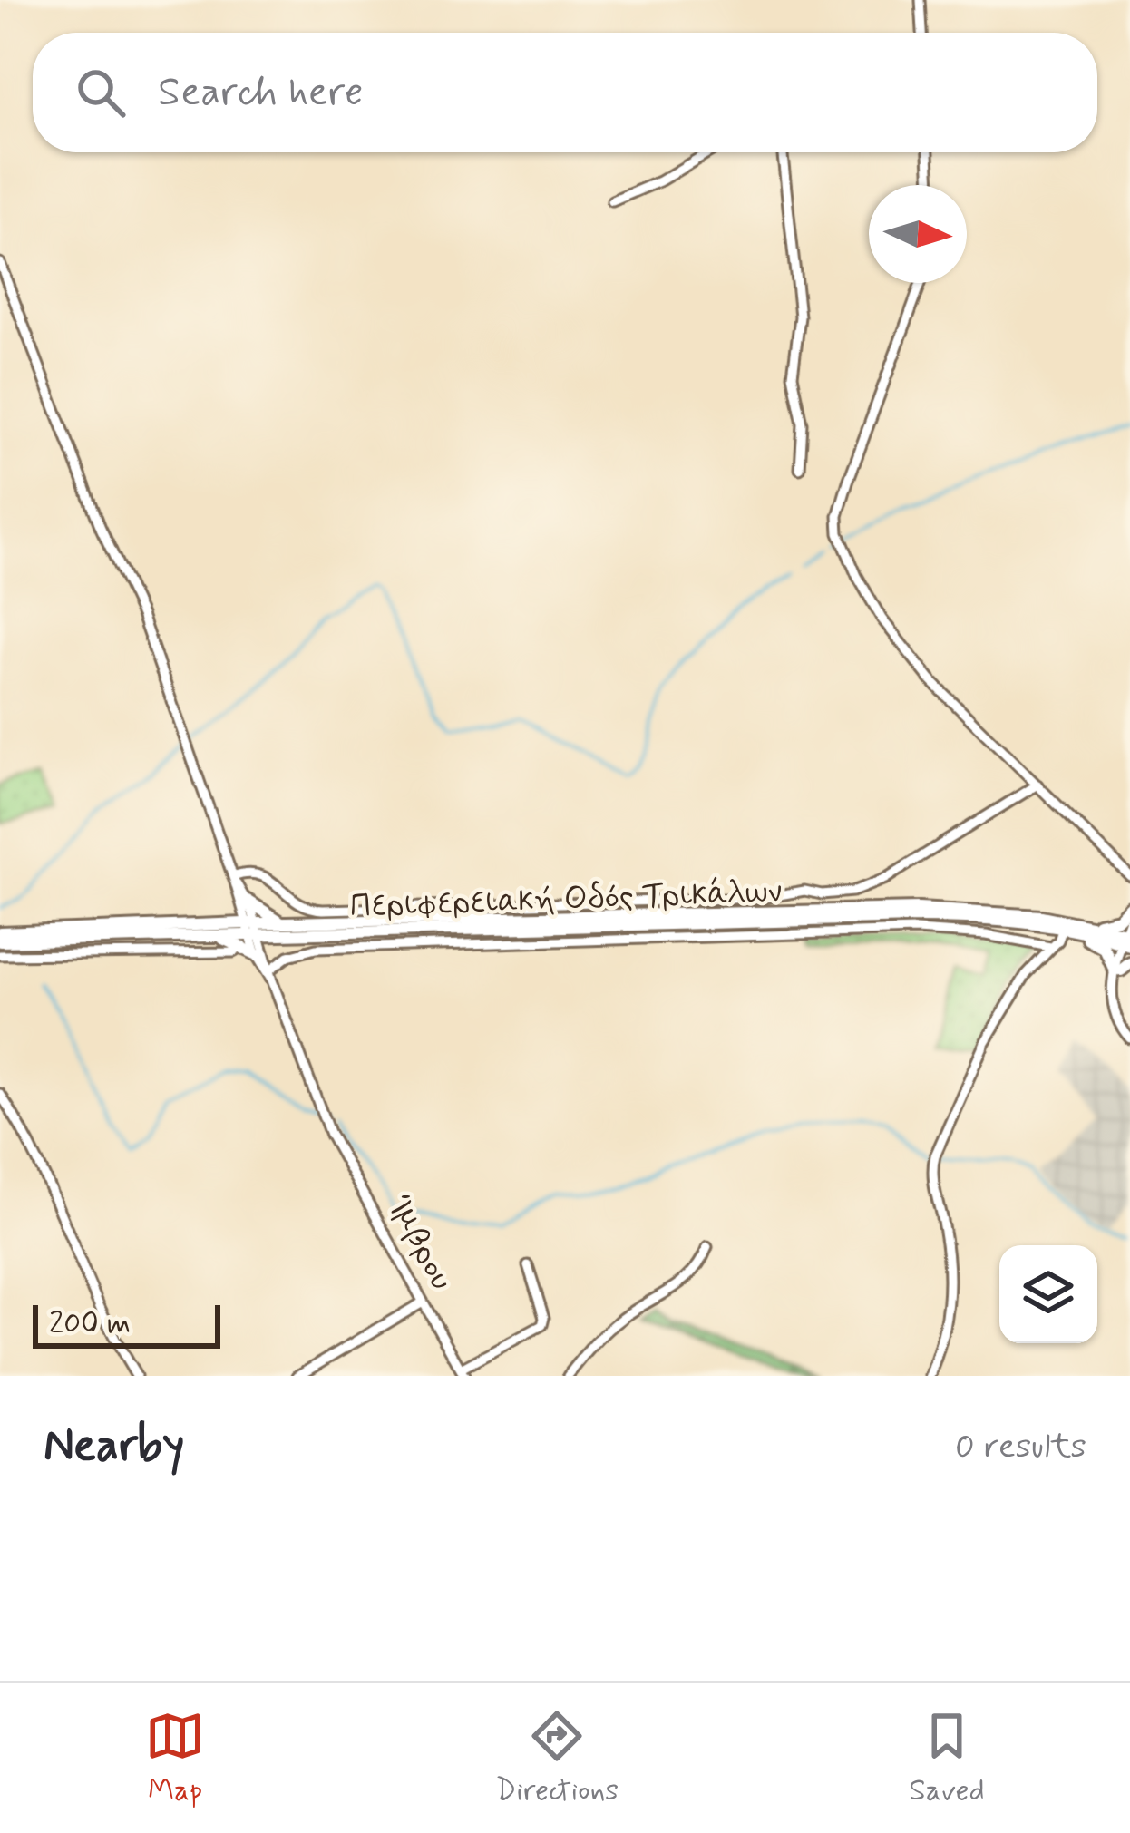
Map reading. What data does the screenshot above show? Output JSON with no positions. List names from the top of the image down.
{
  "streets": {
    "main road": ["Περιφερειακή Οδός Τρικάλων"],
    "street": ["Ίμβρου"]
  },
  "scale_bar": "200 m",
  "north": "right",
  "page": {
    "search": "Search here",
    "scale": "200 m",
    "heading": ["Nearby", "0 results"],
    "nav": ["Map", "Directions", "Saved"]
  }
}
